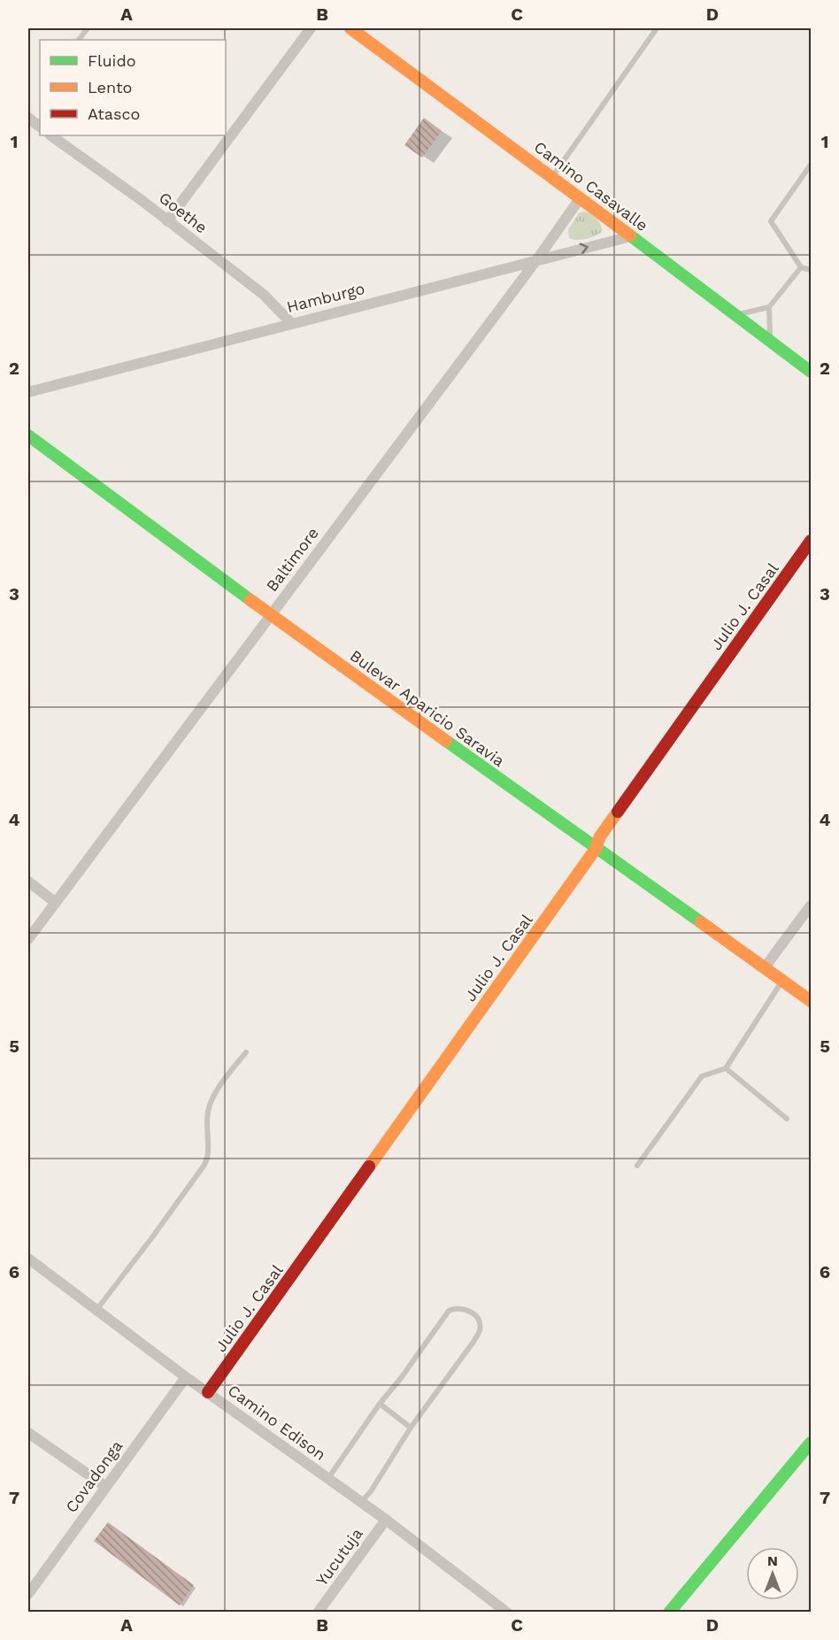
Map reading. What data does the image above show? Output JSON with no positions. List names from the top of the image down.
{
  "streets": {
    "street": [
      "Camino Casavalle",
      "Goethe",
      "Hamburgo",
      "Baltimore",
      "Julio J. Casal",
      "Bulevar Aparicio Saravia",
      "Camino Edison",
      "Covadonga",
      "Yucutuja"
    ]
  },
  "crossings": [
    ["Camino Casavalle", "Hamburgo"],
    ["Camino Casavalle", "Baltimore"],
    ["Goethe", "Hamburgo"],
    ["Hamburgo", "Baltimore"],
    ["Baltimore", "Bulevar Aparicio Saravia"],
    ["Julio J. Casal", "Bulevar Aparicio Saravia"],
    ["Julio J. Casal", "Camino Edison"],
    ["Camino Edison", "Covadonga"],
    ["Camino Edison", "Yucutuja"]
  ],
  "legend": ["Fluido", "Lento", "Atasco"],
  "north": "top",
  "grid": {
    "columns": [
      "A",
      "B",
      "C",
      "D"
    ],
    "rows": [
      "1",
      "2",
      "3",
      "4",
      "5",
      "6",
      "7"
    ]
  }
}
